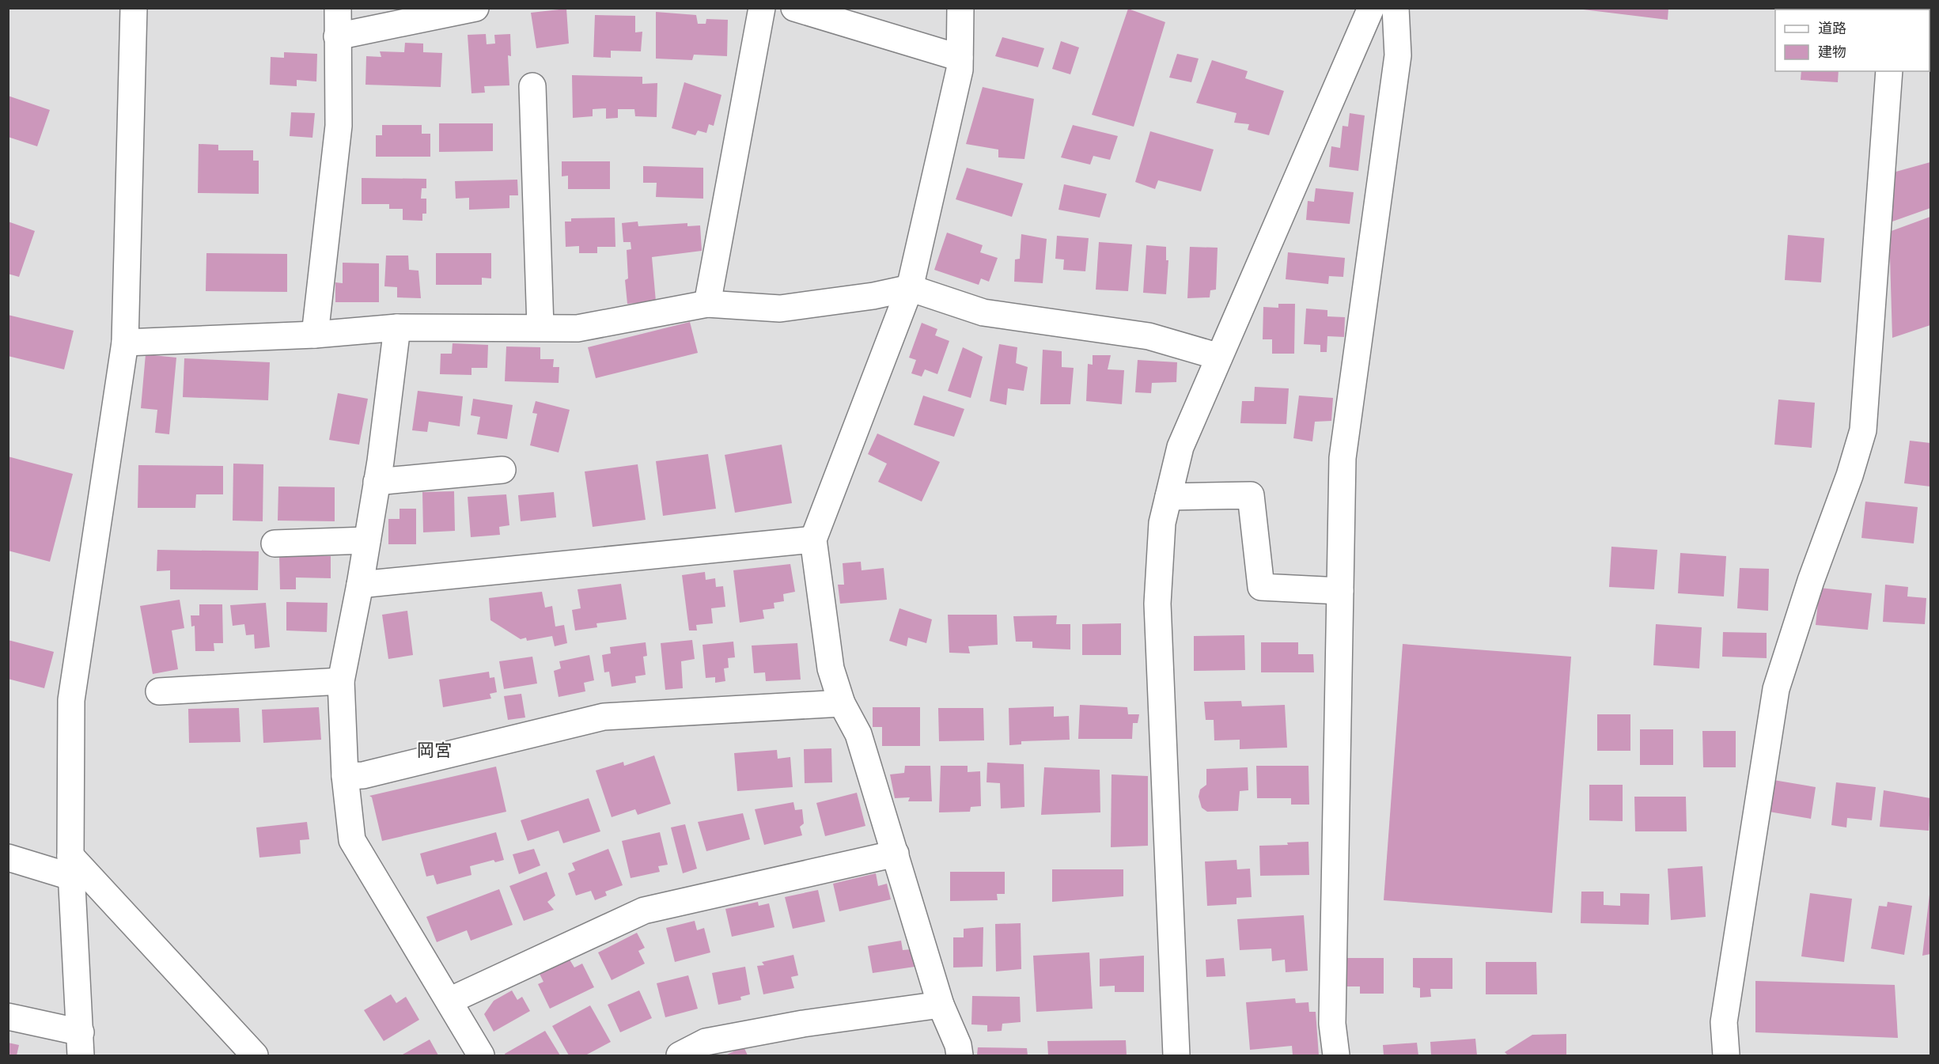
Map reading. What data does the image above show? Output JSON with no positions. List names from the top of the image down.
{
  "districts": ["岡宮"],
  "legend": ["道路", "建物"]
}
